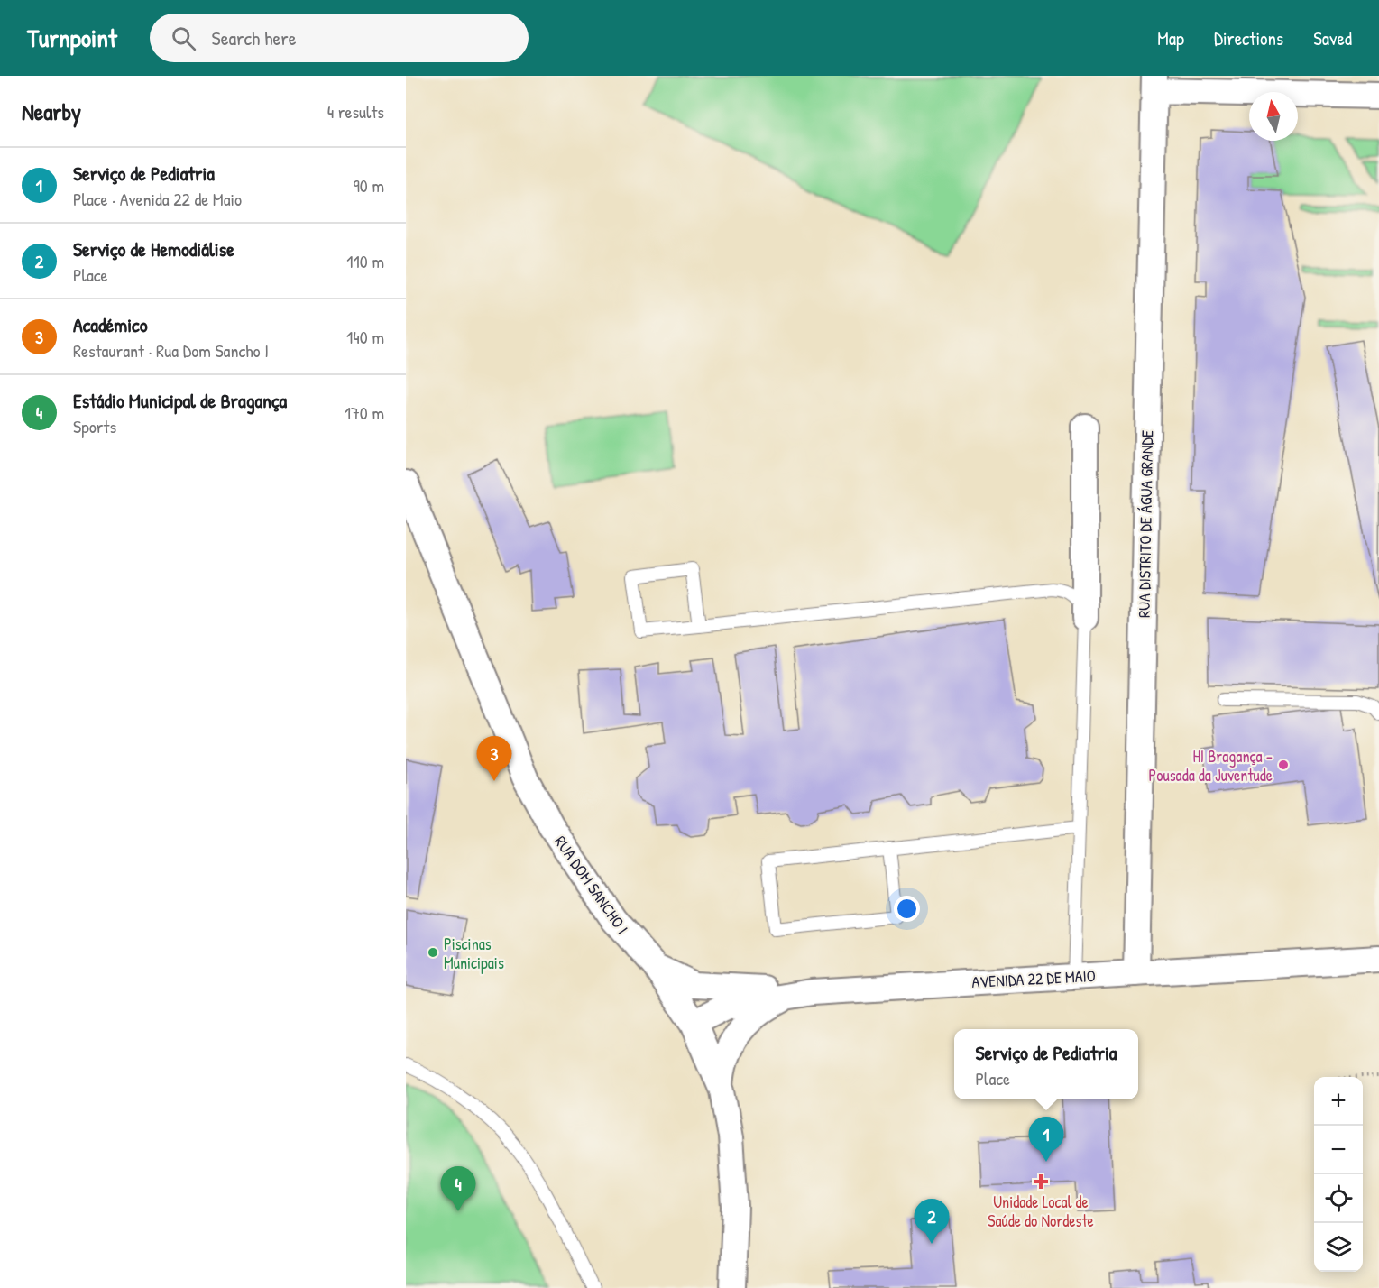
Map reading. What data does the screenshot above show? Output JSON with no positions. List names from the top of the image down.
{
  "streets": {
    "street": ["RUA DISTRITO DE ÁGUA GRANDE", "RUA DOM SANCHO I", "AVENIDA 22 DE MAIO"]
  },
  "crossings": [
    ["RUA DISTRITO DE ÁGUA GRANDE", "AVENIDA 22 DE MAIO"],
    ["RUA DOM SANCHO I", "AVENIDA 22 DE MAIO"]
  ],
  "places": {
    "other": ["HI Bragança - Pousada da Juventude", "Piscinas Municipais"],
    "health": ["Unidade Local de Saúde do Nordeste"]
  },
  "north": "top",
  "page": {
    "header": "Turnpoint",
    "search": "Search here",
    "nav": ["Map", "Directions", "Saved"],
    "heading": ["Nearby", "4 results"],
    "list": [
      {
        "mark": "1",
        "name": "Serviço de Pediatria",
        "note": "Place · Avenida 22 de Maio",
        "value": "90 m"
      },
      {
        "mark": "2",
        "name": "Serviço de Hemodiálise",
        "note": "Place",
        "value": "110 m"
      },
      {
        "mark": "3",
        "name": "Académico",
        "note": "Restaurant · Rua Dom Sancho I",
        "value": "140 m"
      },
      {
        "mark": "4",
        "name": "Estádio Municipal de Bragança",
        "note": "Sports",
        "value": "170 m"
      }
    ],
    "pins": [
      "3",
      "1",
      "4",
      "2"
    ],
    "popup": ["Serviço de Pediatria", "Place"],
    "map_buttons": ["+", "−"]
  }
}
